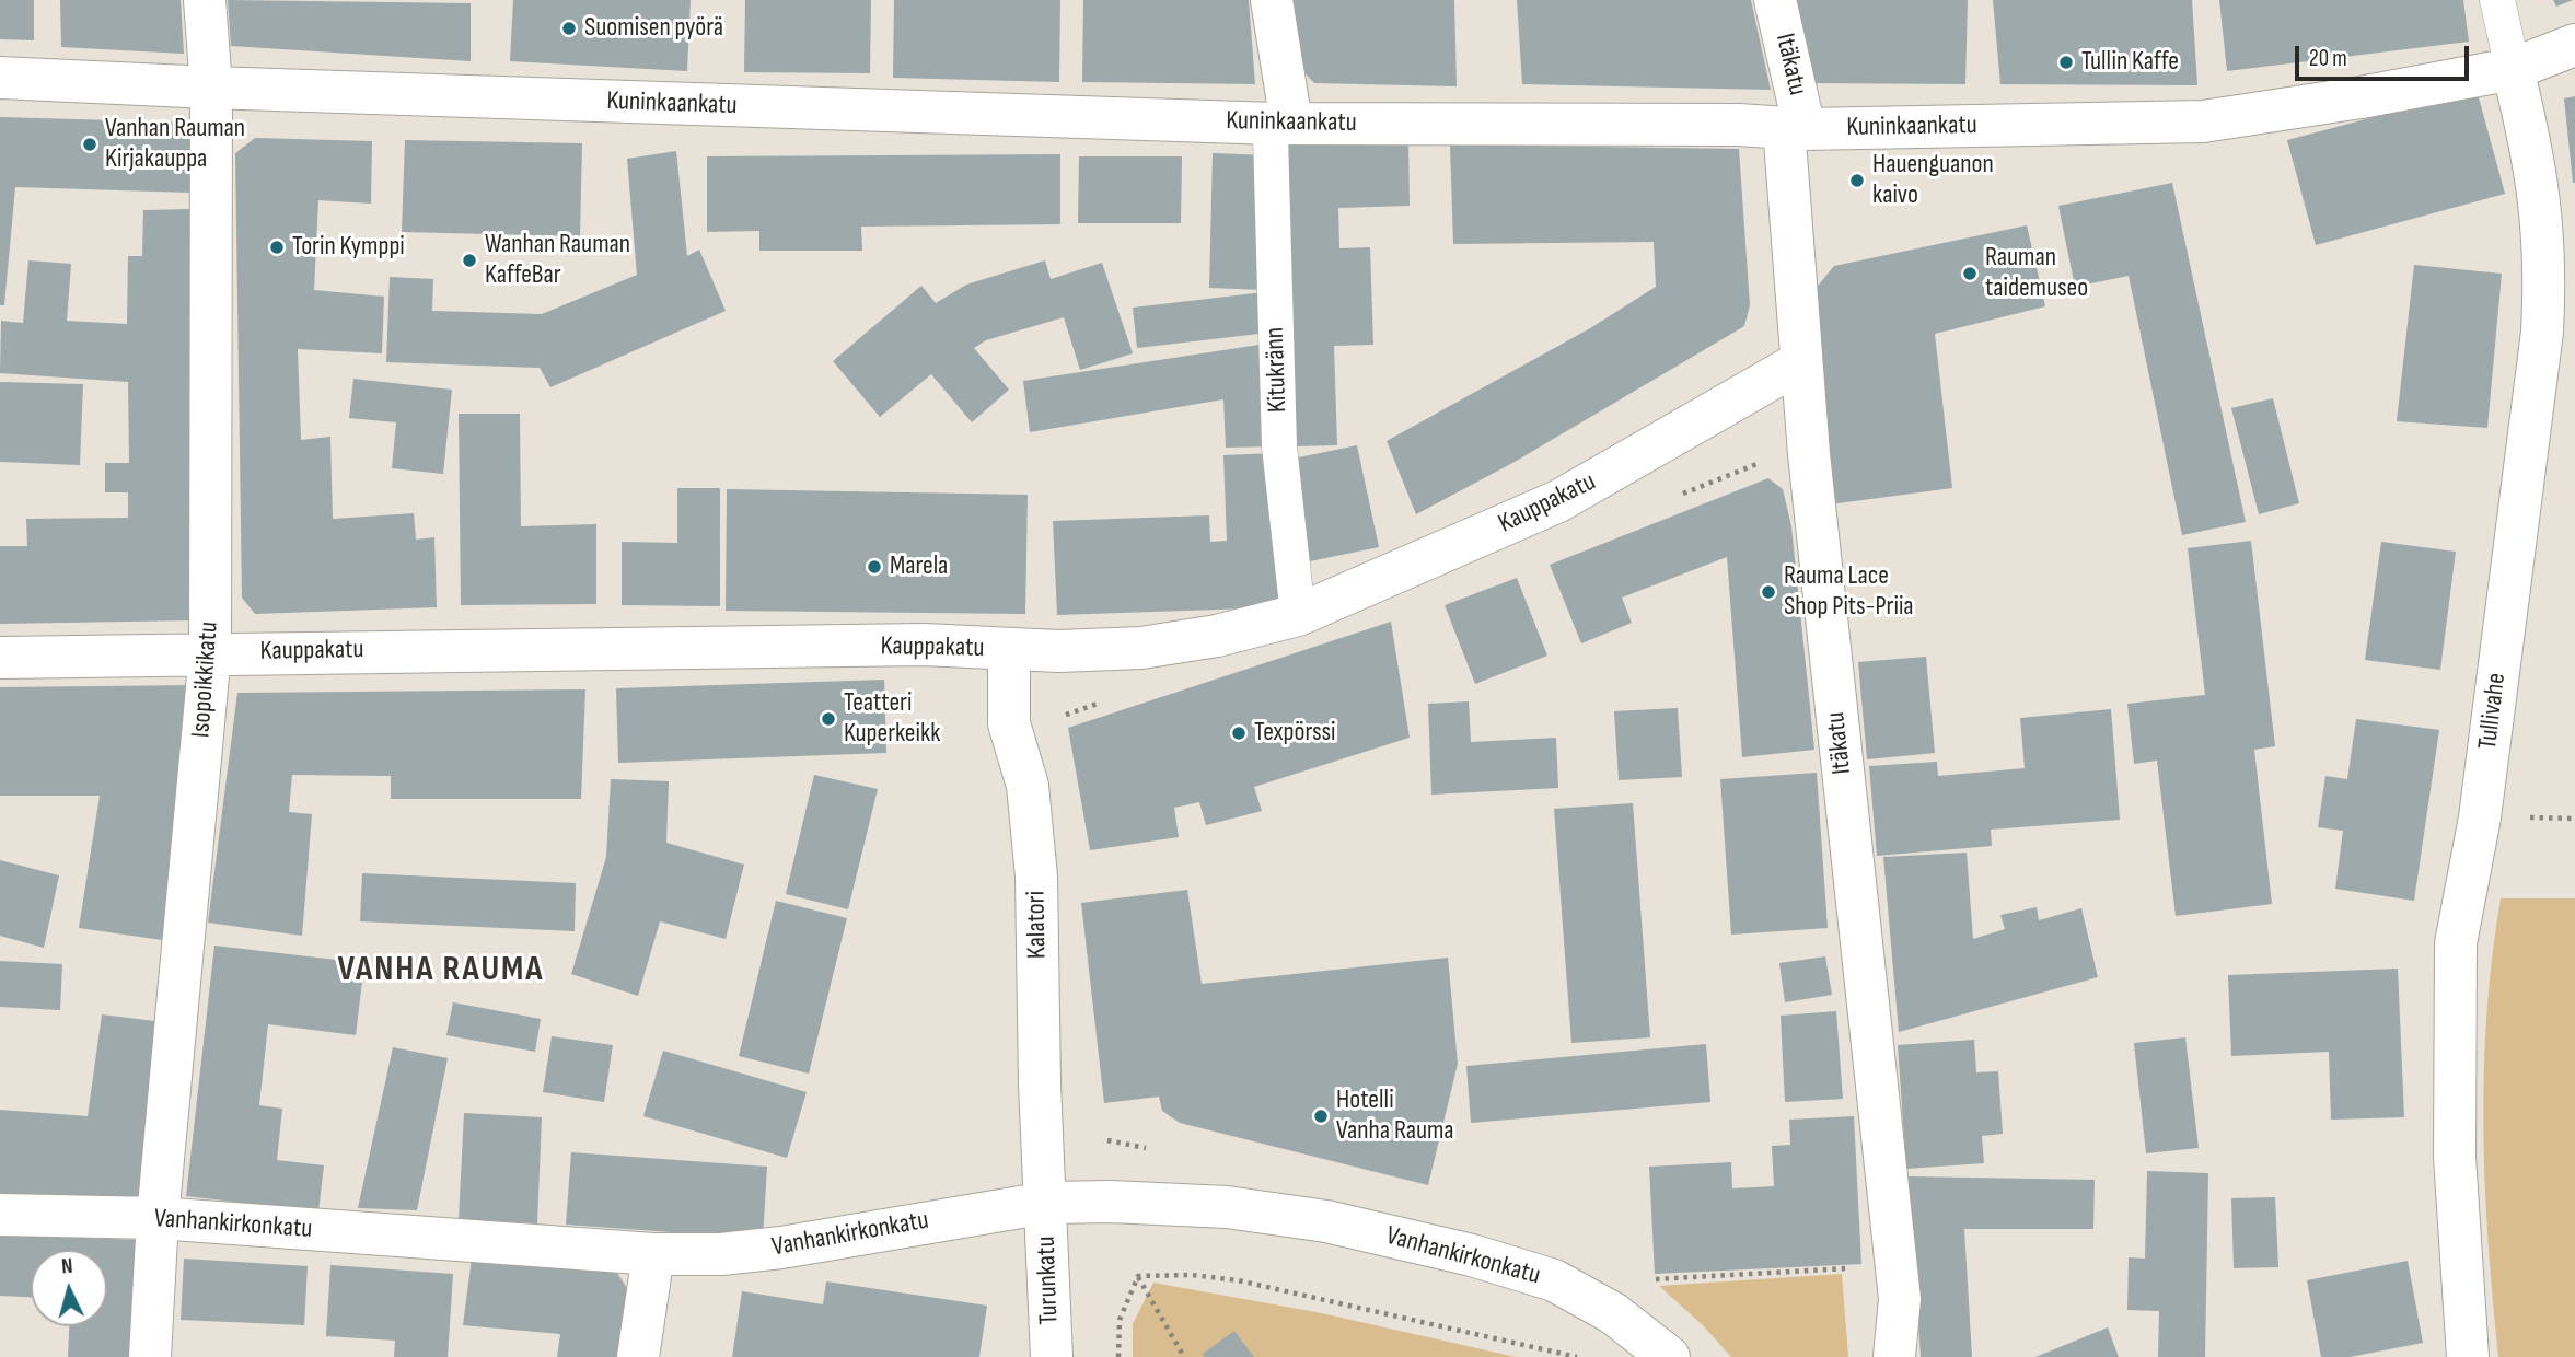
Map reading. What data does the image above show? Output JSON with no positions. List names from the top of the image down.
{
  "streets": {
    "street": [
      "Itäkatu",
      "Kuninkaankatu",
      "Kauppakatu",
      "Isopoikkikatu",
      "Tullivahe",
      "Kalatori",
      "Vanhankirkonkatu",
      "Turunkatu"
    ],
    "lane": ["Kitukränn"]
  },
  "crossings": [
    ["Itäkatu", "Kuninkaankatu"],
    ["Itäkatu", "Kauppakatu"],
    ["Kuninkaankatu", "Kitukränn"],
    ["Kuninkaankatu", "Isopoikkikatu"],
    ["Kuninkaankatu", "Tullivahe"],
    ["Kitukränn", "Kauppakatu"],
    ["Kauppakatu", "Isopoikkikatu"],
    ["Kauppakatu", "Kalatori"],
    ["Isopoikkikatu", "Vanhankirkonkatu"],
    ["Kalatori", "Vanhankirkonkatu"],
    ["Kalatori", "Turunkatu"],
    ["Vanhankirkonkatu", "Turunkatu"]
  ],
  "districts": ["VANHA RAUMA"],
  "places": [
    "Suomisen pyörä",
    "Tullin Kaffe",
    "Vanhan Rauman Kirjakauppa",
    "Hauenguanon kaivo",
    "Torin Kymppi",
    "Wanhan Rauman KaffeBar",
    "Rauman taidemuseo",
    "Marela",
    "Rauma Lace Shop Pits-Priia",
    "Teatteri Kuperkeikk",
    "Texpörssi",
    "Hotelli Vanha Rauma"
  ],
  "scale_bar": "20 m",
  "north": "top"
}
